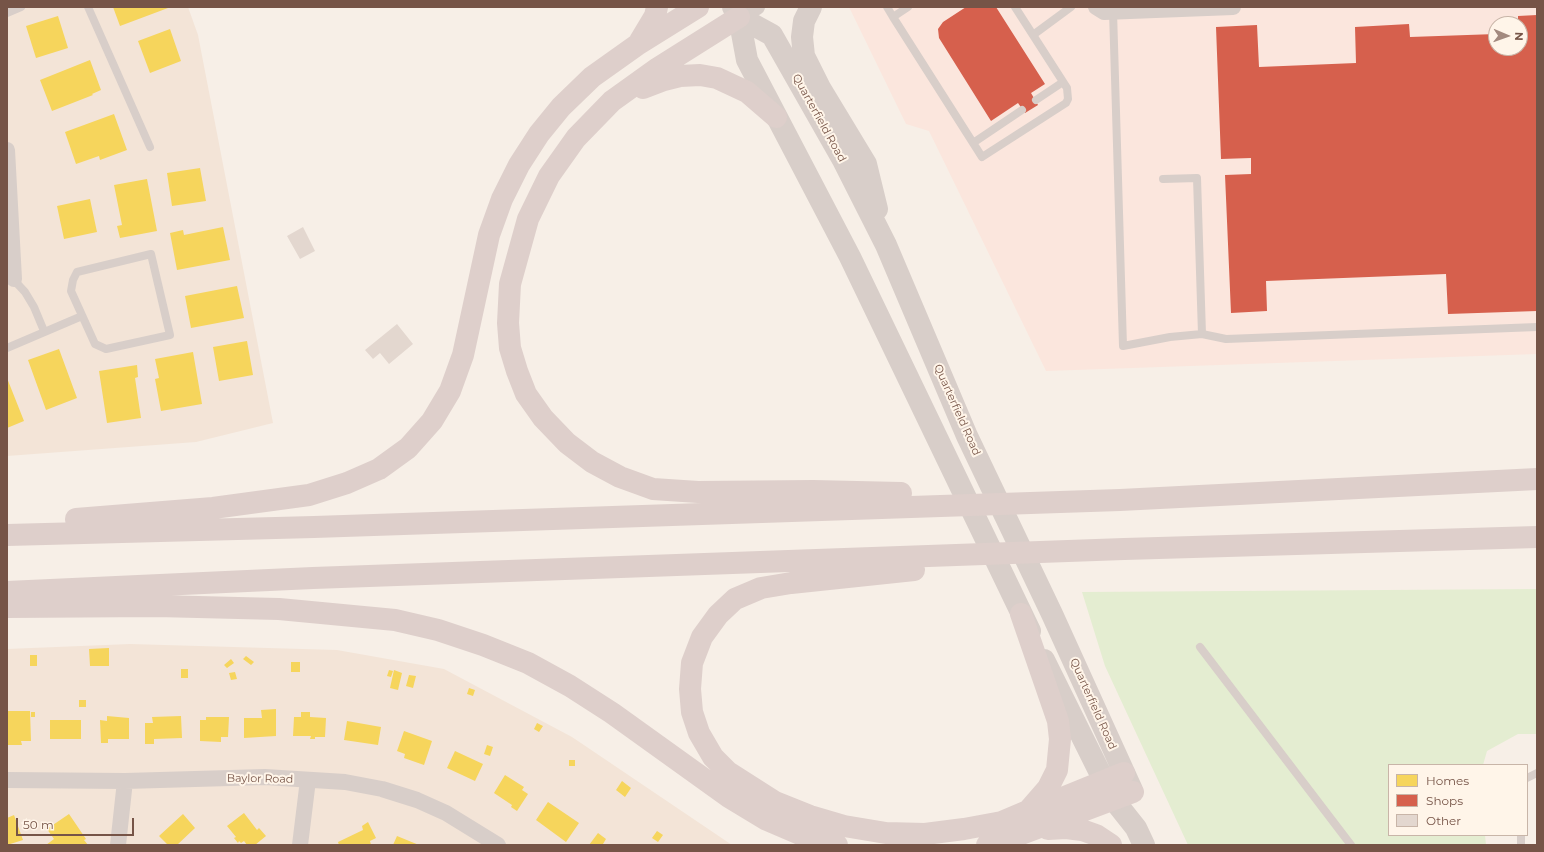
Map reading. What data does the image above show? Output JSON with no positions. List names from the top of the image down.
{
  "streets": {
    "main road": ["Quarterfield Road"],
    "street": ["Baylor Road"]
  },
  "legend": ["Homes", "Shops", "Other"],
  "scale_bar": "50 m",
  "north": "right"
}
